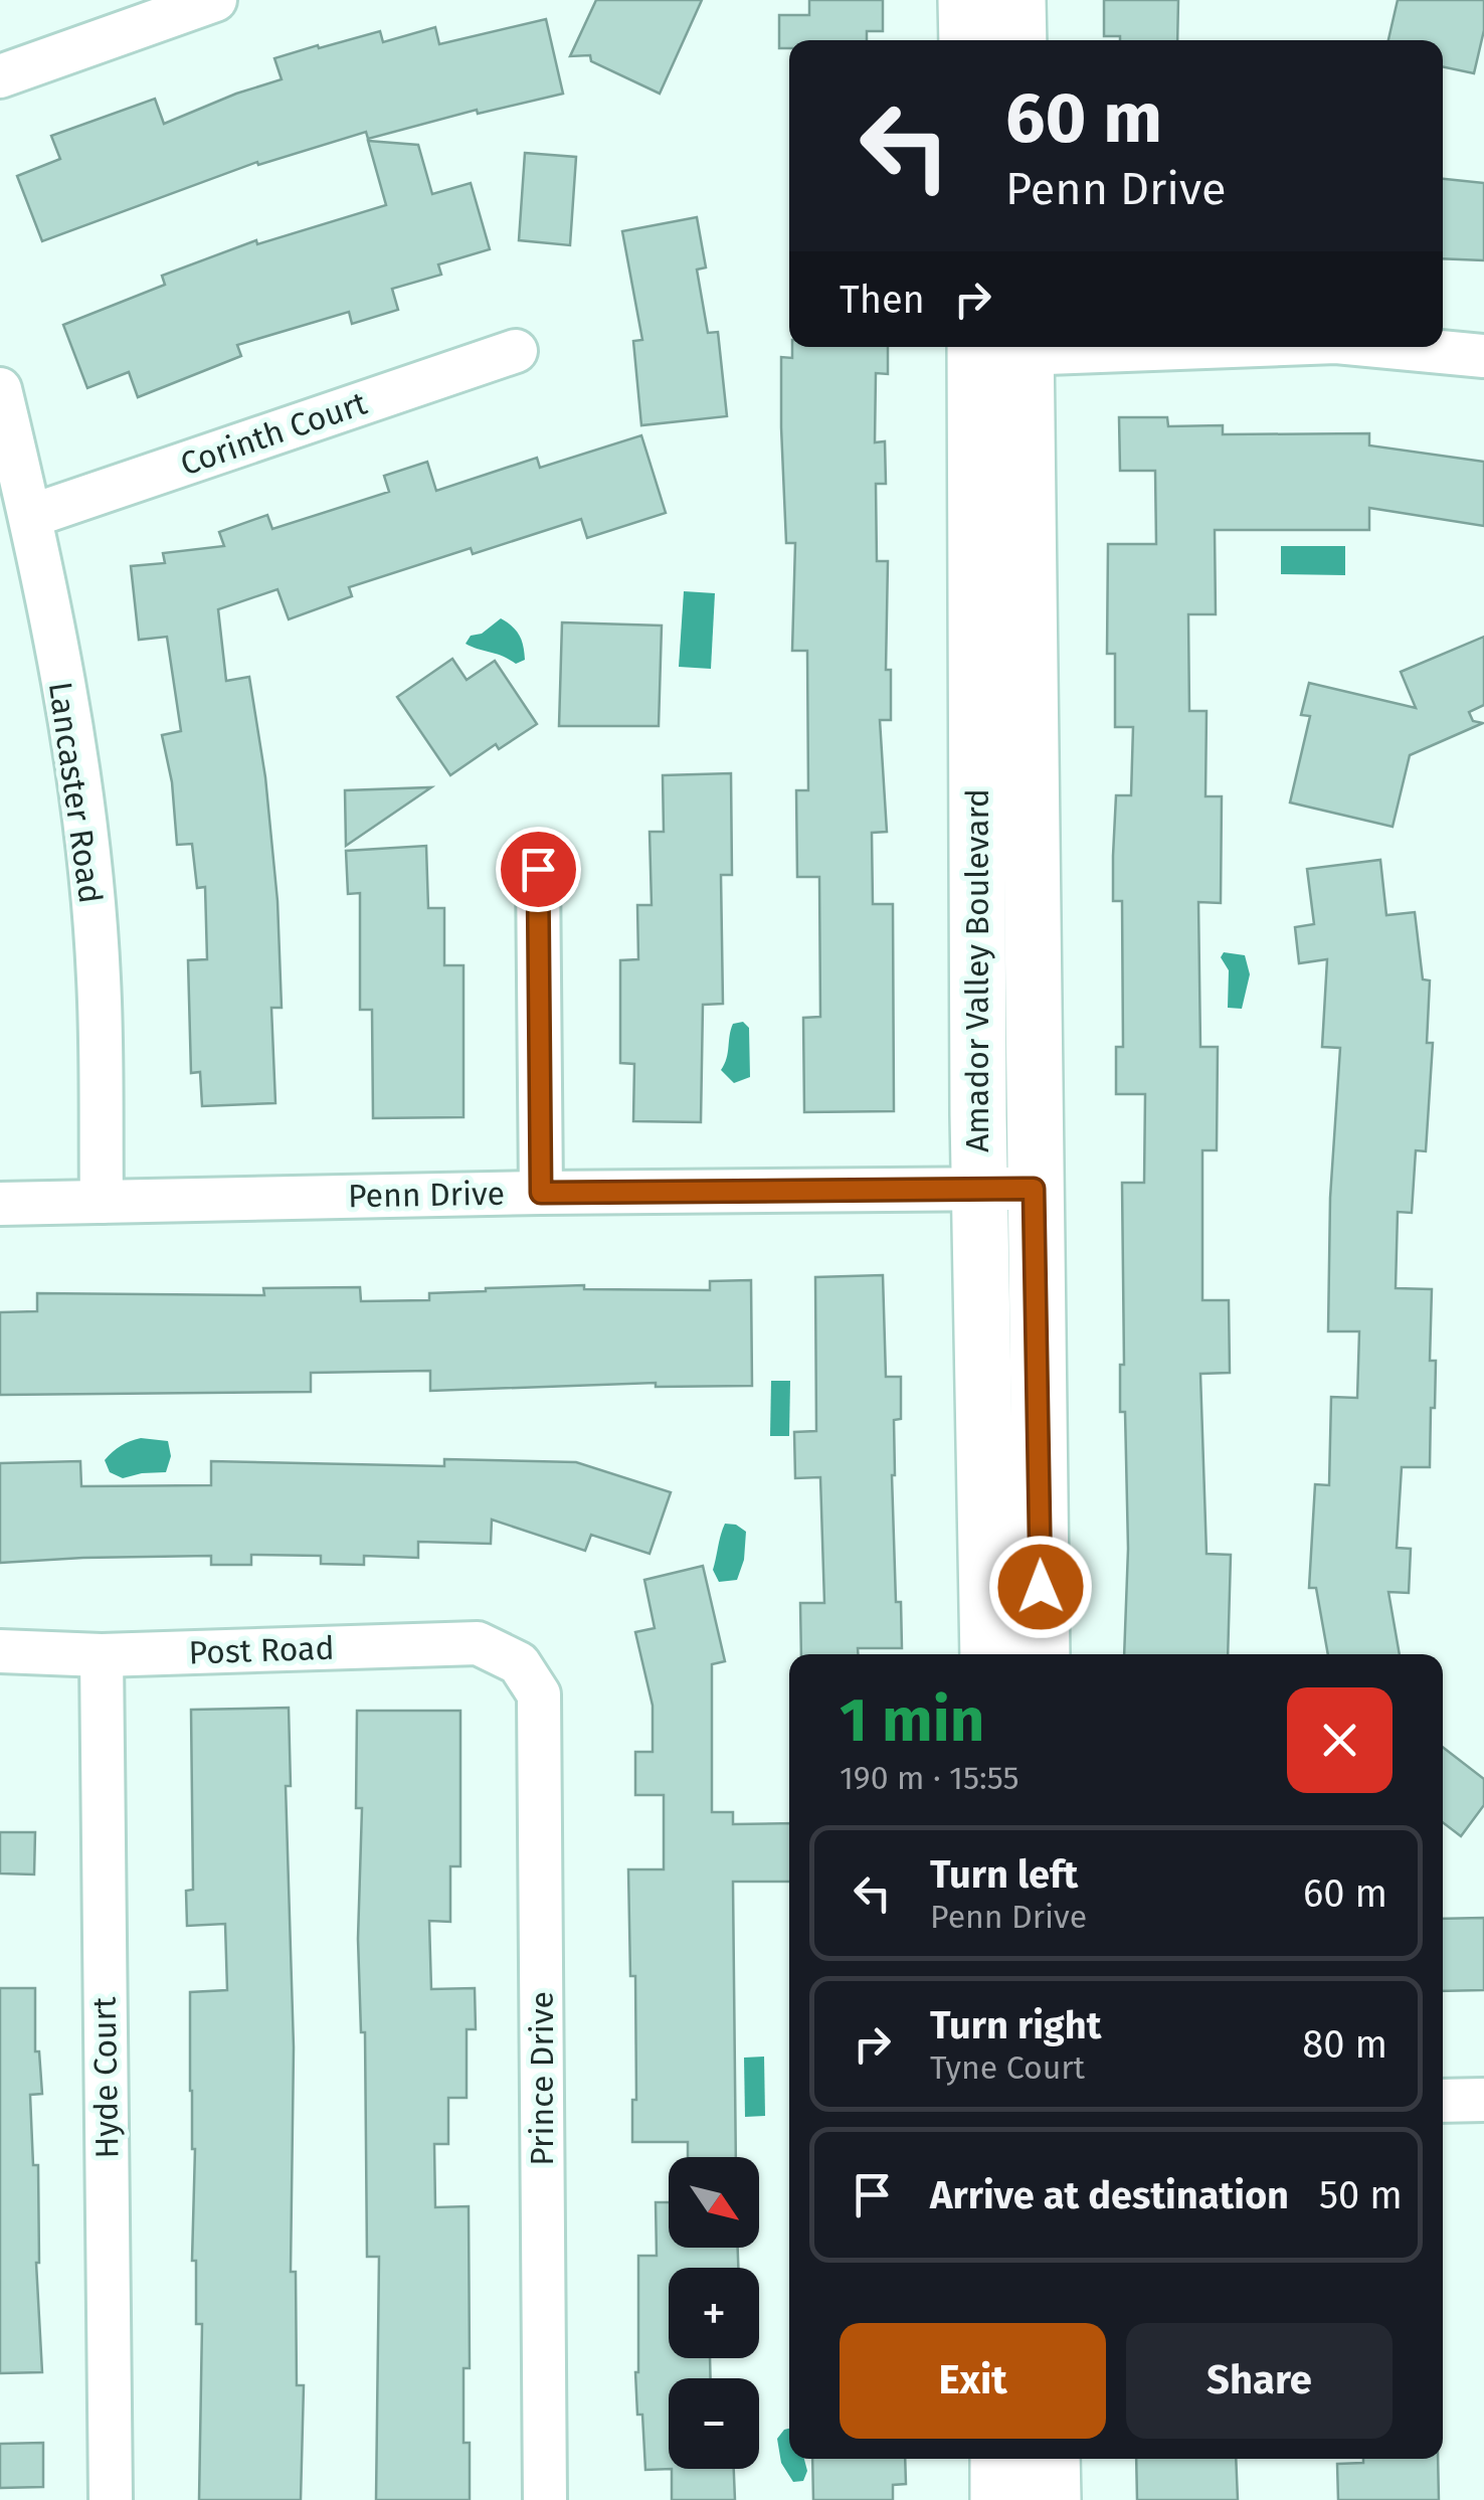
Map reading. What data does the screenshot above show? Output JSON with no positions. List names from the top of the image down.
{
  "streets": {
    "street": [
      "Corinth Court",
      "Lancaster Road",
      "Amador Valley Boulevard",
      "Penn Drive",
      "Post Road",
      "Hyde Court",
      "Prince Drive"
    ]
  },
  "crossings": [
    ["Corinth Court", "Lancaster Road"],
    ["Lancaster Road", "Penn Drive"],
    ["Amador Valley Boulevard", "Penn Drive"],
    ["Post Road", "Hyde Court"],
    ["Post Road", "Prince Drive"]
  ],
  "north": "bottom right",
  "page": {
    "turn": ["60 m", "Penn Drive"],
    "then": "Then",
    "heading": ["1 min", "190 m · 15:55"],
    "list": [
      {
        "name": "Turn left",
        "note": "Penn Drive",
        "value": "60 m"
      },
      {
        "name": "Turn right",
        "note": "Tyne Court",
        "value": "80 m"
      },
      {
        "name": "Arrive at destination",
        "value": "50 m"
      }
    ],
    "map_buttons": ["+", "−"],
    "buttons": ["Exit", "Share"]
  }
}
